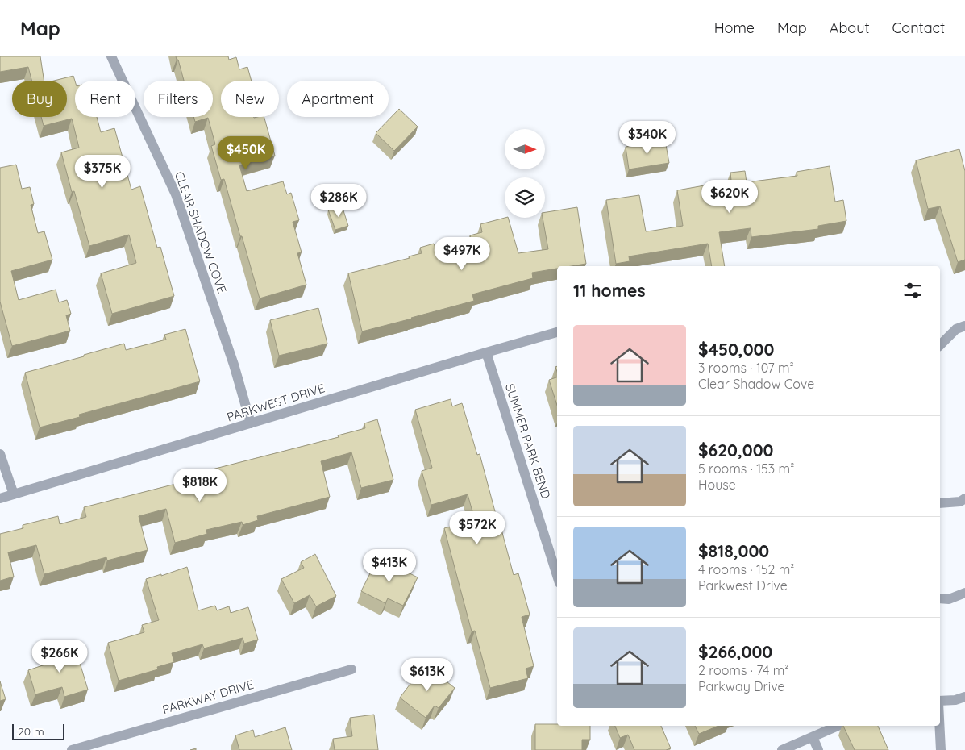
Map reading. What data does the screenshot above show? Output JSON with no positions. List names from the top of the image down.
{
  "streets": {
    "street": [
      "CLEAR SHADOW COVE",
      "PARKWEST DRIVE",
      "SUMMER PARK BEND",
      "PARKWAY DRIVE"
    ]
  },
  "crossings": [
    ["CLEAR SHADOW COVE", "PARKWEST DRIVE"],
    ["PARKWEST DRIVE", "SUMMER PARK BEND"]
  ],
  "scale_bar": "20 m",
  "north": "right",
  "page": {
    "header": "Map",
    "nav": [
      "Home",
      "Map",
      "About",
      "Contact"
    ],
    "chip": [
      "Buy",
      "Rent",
      "Filters",
      "New",
      "Apartment"
    ],
    "price": [
      "$340K",
      "$450K",
      "$375K",
      "$620K",
      "$286K",
      "$497K",
      "$818K",
      "$572K",
      "$413K",
      "$266K",
      "$613K"
    ],
    "heading": "11 homes",
    "list": [
      {
        "name": "$450,000",
        "note": "3 rooms · 107 m² · Clear Shadow Cove"
      },
      {
        "name": "$620,000",
        "note": "5 rooms · 153 m² · House"
      },
      {
        "name": "$818,000",
        "note": "4 rooms · 152 m² · Parkwest Drive"
      },
      {
        "name": "$266,000",
        "note": "2 rooms · 74 m² · Parkway Drive"
      }
    ],
    "scale": "20 m"
  }
}
